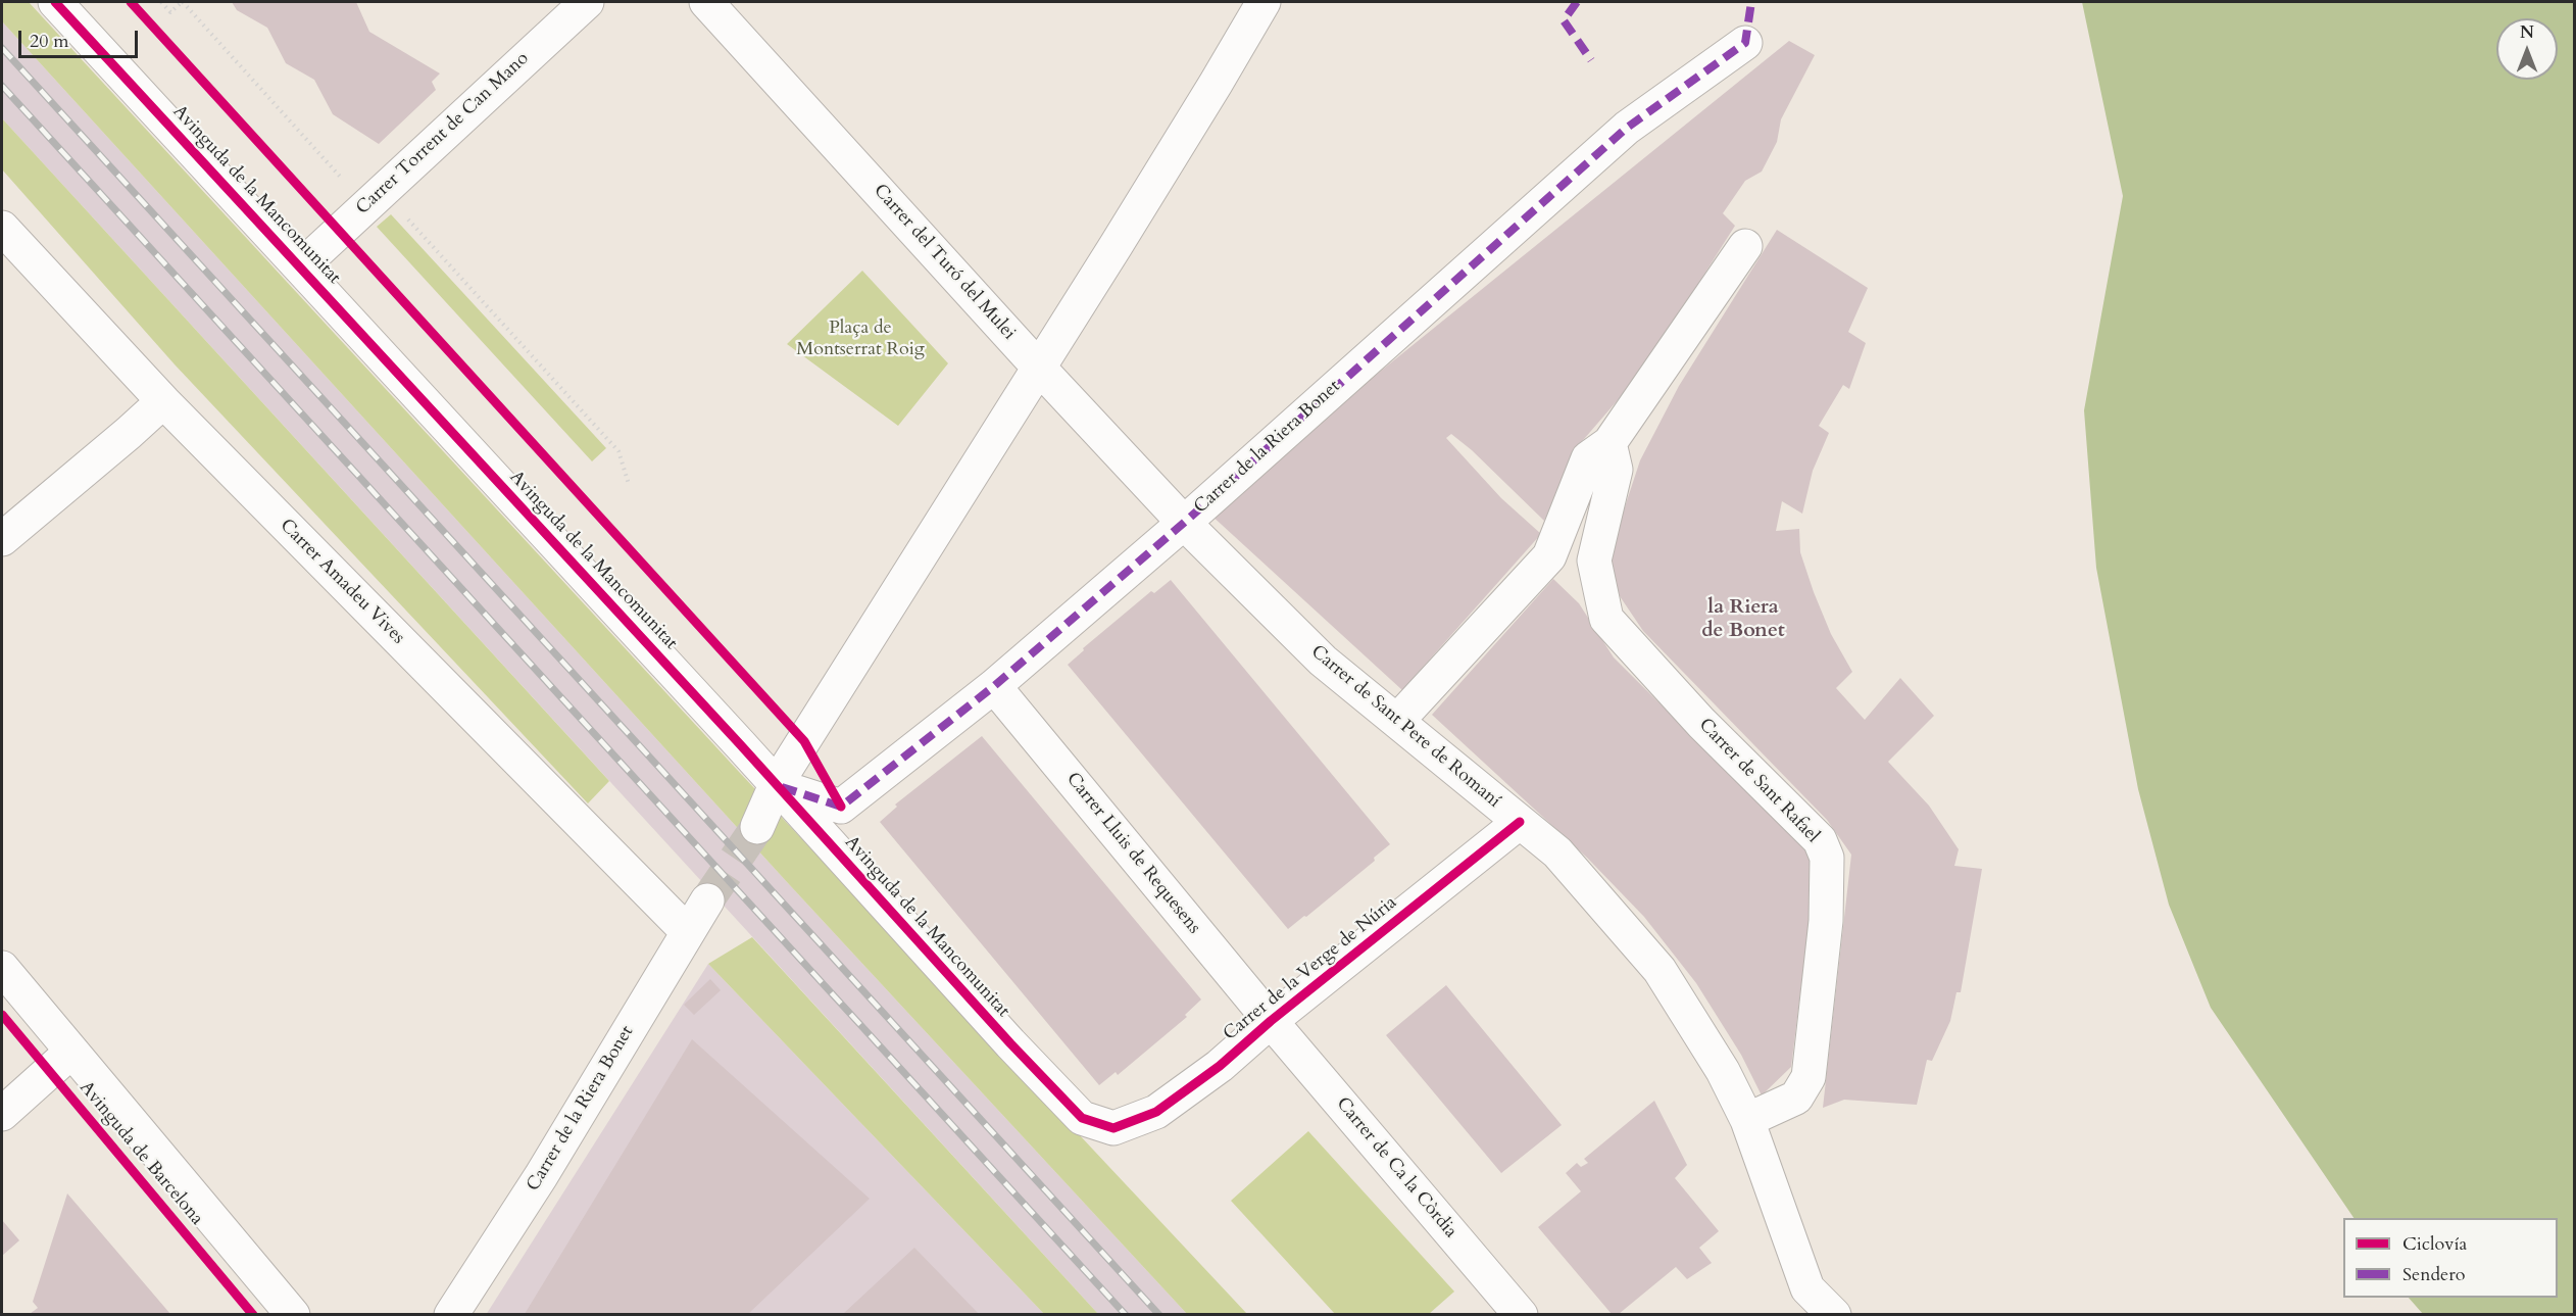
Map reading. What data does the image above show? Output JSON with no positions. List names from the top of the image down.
{
  "streets": {
    "street": [
      "Carrer Torrent de Can Mano",
      "Avinguda de la Mancomunitat",
      "Carrer del Turó del Mulei",
      "Carrer de la Riera Bonet",
      "Carrer Amadeu Vives",
      "Carrer de Sant Pere de Romaní",
      "Carrer de Sant Rafael",
      "Carrer Lluis de Requesens",
      "Carrer de la Verge de Núria",
      "Avinguda de Barcelona",
      "Carrer de Ca la Còrdia"
    ]
  },
  "crossings": [
    ["Carrer Torrent de Can Mano", "Avinguda de la Mancomunitat"],
    ["Avinguda de la Mancomunitat", "Carrer de la Riera Bonet"],
    ["Avinguda de la Mancomunitat", "Carrer de la Verge de Núria"],
    ["Carrer del Turó del Mulei", "Carrer de la Riera Bonet"],
    ["Carrer del Turó del Mulei", "Carrer de Sant Pere de Romaní"],
    ["Carrer de la Riera Bonet", "Carrer Amadeu Vives"],
    ["Carrer de la Riera Bonet", "Carrer de Sant Pere de Romaní"],
    ["Carrer de la Riera Bonet", "Carrer Lluis de Requesens"],
    ["Carrer de Sant Pere de Romaní", "Carrer de Sant Rafael"],
    ["Carrer de Sant Pere de Romaní", "Carrer de la Verge de Núria"],
    ["Carrer Lluis de Requesens", "Carrer de la Verge de Núria"],
    ["Carrer Lluis de Requesens", "Carrer de Ca la Còrdia"],
    ["Carrer de la Verge de Núria", "Carrer de Ca la Còrdia"]
  ],
  "districts": ["la Riera de Bonet"],
  "parks": ["Plaça de Montserrat Roig"],
  "legend": ["Ciclovía", "Sendero"],
  "scale_bar": "20 m",
  "north": "top"
}
